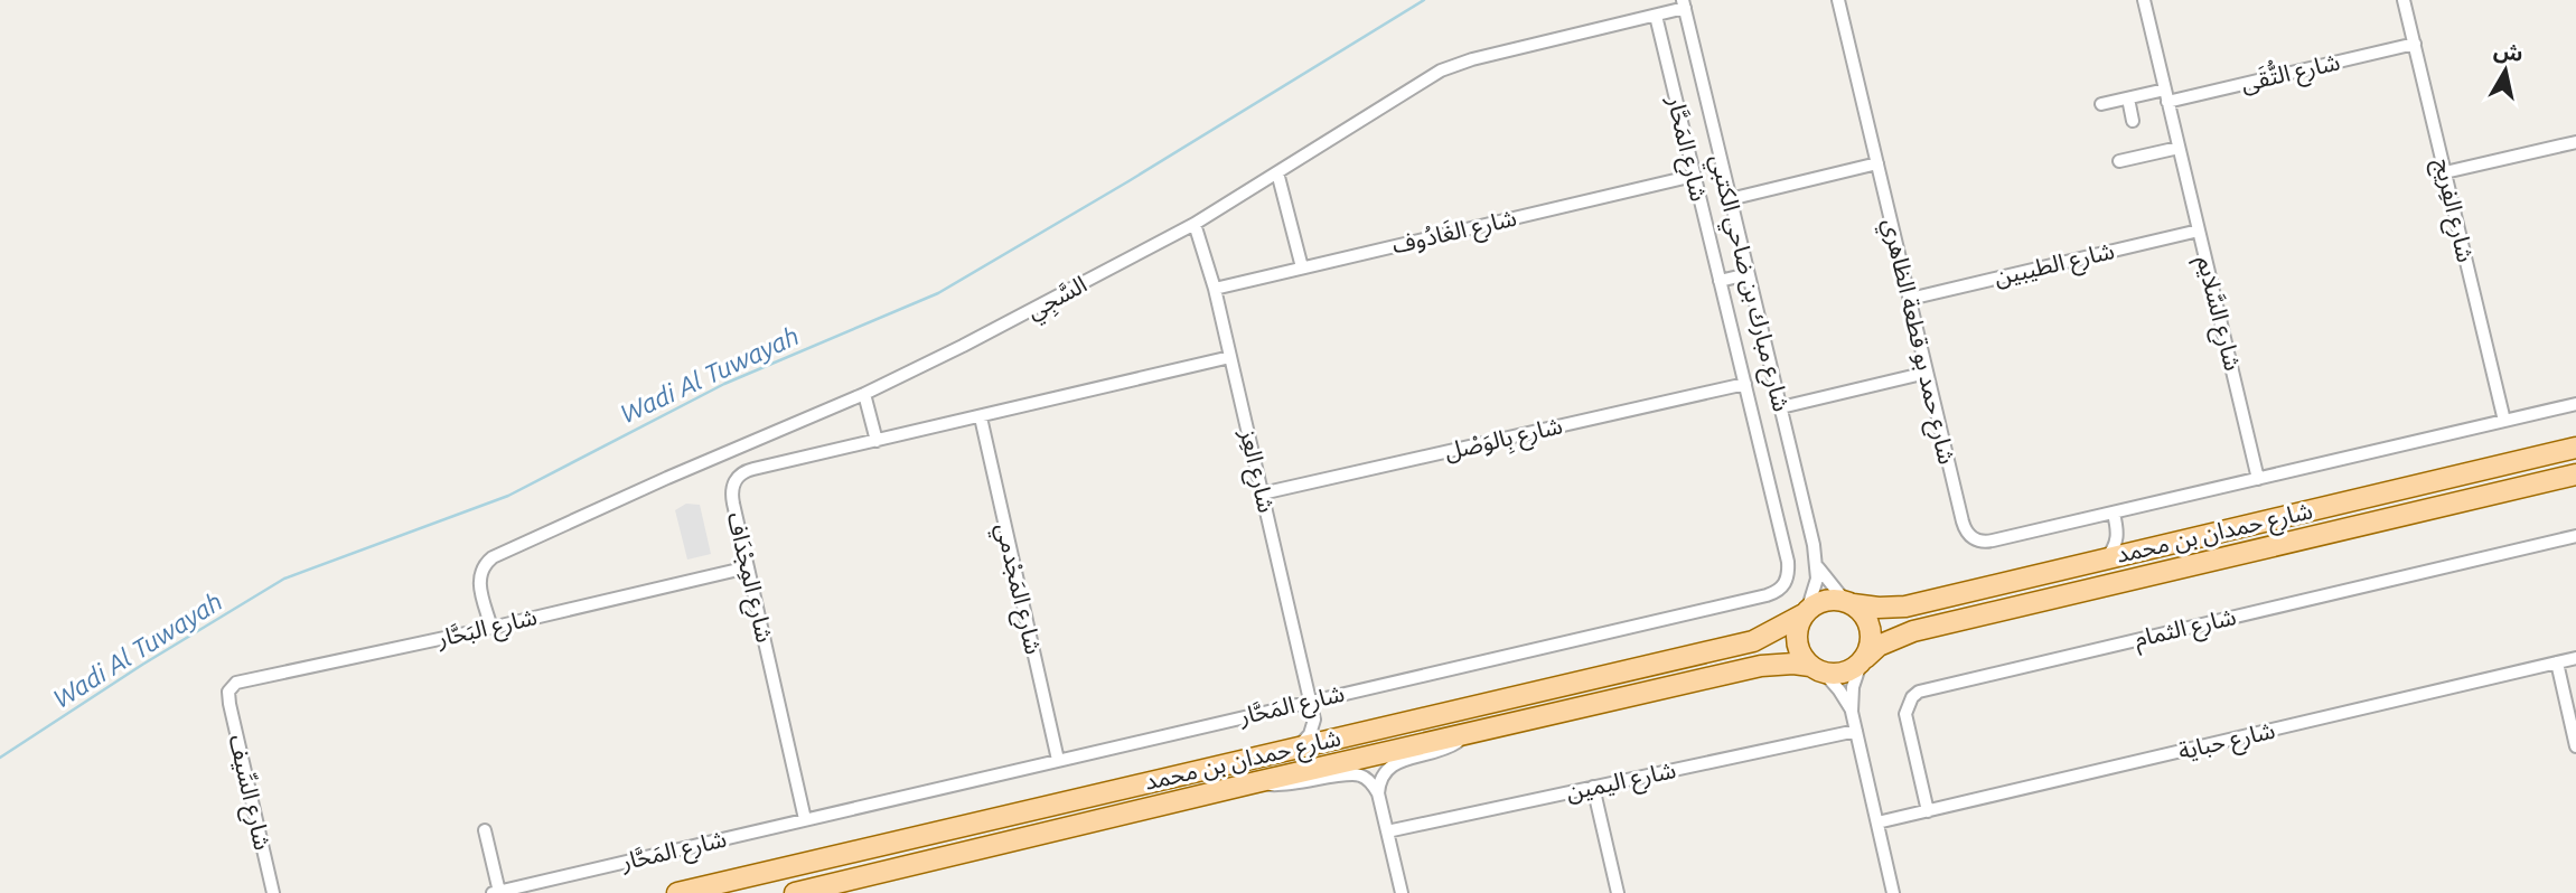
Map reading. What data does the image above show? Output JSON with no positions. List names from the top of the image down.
{
  "streets": {
    "main road": ["شارع حمدان بن محمد"],
    "street": [
      "شارع التُّقَى",
      "شارع المَحَّار",
      "شارع الفِريج",
      "شارع الغَادُوف",
      "شارع الطيبين",
      "شارع مبارك بن ضاحي الكتبي",
      "السَّجِي",
      "شارع السَّلايم",
      "شارع حمد بو قطعة الظاهري",
      "شارع بِالوَصْل",
      "شارع العِز",
      "شارع المِجْدَاف",
      "شارع المَجْدمي",
      "شارع البَحَّار",
      "شارع الثمام",
      "شارع حباية",
      "شارع اليمين",
      "شارع السِّيف"
    ]
  },
  "crossings": [
    ["شارع التُّقَى", "شارع الفِريج"],
    ["شارع التُّقَى", "شارع السَّلايم"],
    ["شارع المَحَّار", "شارع الغَادُوف"],
    ["شارع المَحَّار", "السَّجِي"],
    ["شارع المَحَّار", "شارع بِالوَصْل"],
    ["شارع المَحَّار", "شارع العِز"],
    ["شارع المَحَّار", "شارع المِجْدَاف"],
    ["شارع المَحَّار", "شارع المَجْدمي"],
    ["شارع الفِريج", "شارع حمد بو قطعة الظاهري"],
    ["شارع الغَادُوف", "شارع العِز"],
    ["شارع الطيبين", "شارع السَّلايم"],
    ["شارع الطيبين", "شارع حمد بو قطعة الظاهري"],
    ["شارع مبارك بن ضاحي الكتبي", "السَّجِي"],
    ["شارع مبارك بن ضاحي الكتبي", "شارع حمدان بن محمد"],
    ["السَّجِي", "شارع العِز"],
    ["السَّجِي", "شارع البَحَّار"],
    ["شارع السَّلايم", "شارع حمد بو قطعة الظاهري"],
    ["شارع بِالوَصْل", "شارع العِز"],
    ["شارع العِز", "شارع المِجْدَاف"],
    ["شارع المِجْدَاف", "شارع المَجْدمي"],
    ["شارع المِجْدَاف", "شارع البَحَّار"],
    ["شارع البَحَّار", "شارع السِّيف"],
    ["شارع الثمام", "شارع حباية"]
  ],
  "water": ["Wadi Al Tuwayah"],
  "north": "top"
}
